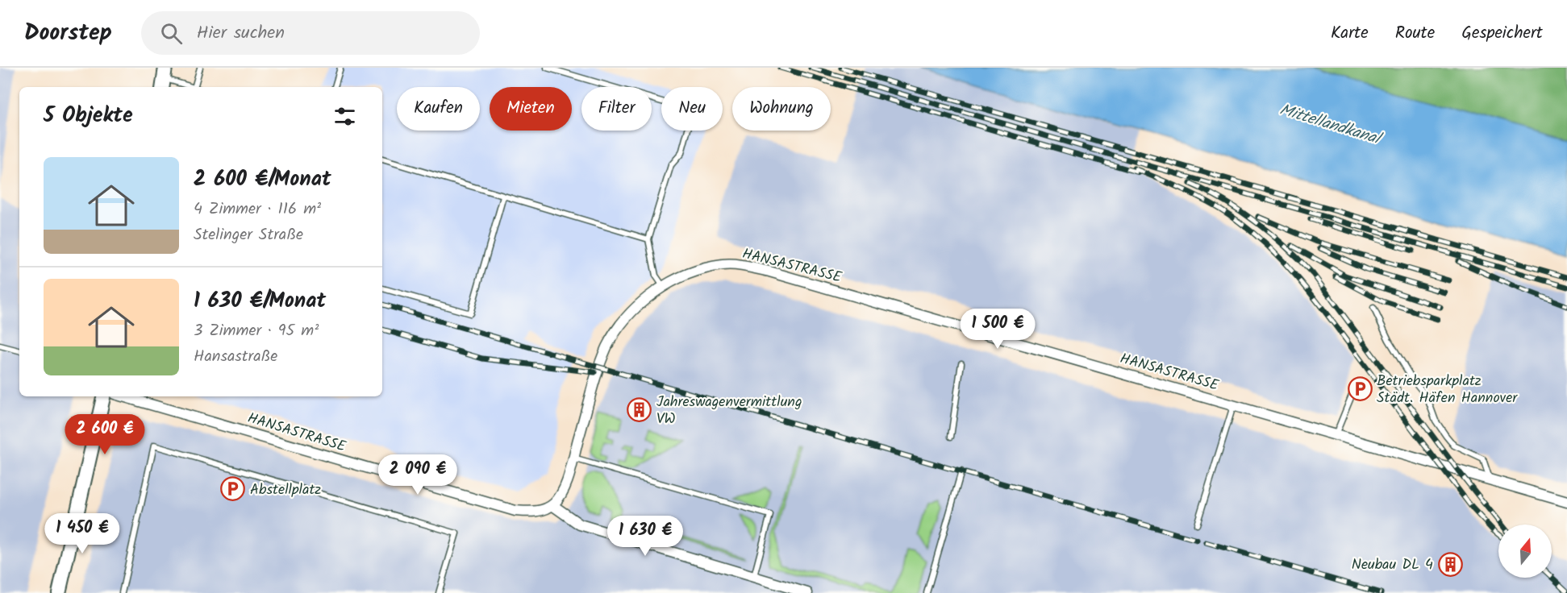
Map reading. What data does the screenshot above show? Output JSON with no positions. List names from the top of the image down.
{
  "streets": {
    "street": ["HANSASTRASSE"]
  },
  "water": ["Mittellandkanal"],
  "places": {
    "parking": ["Betriebsparkplatz Städt. Häfen Hannover", "Abstellplatz"],
    "building": ["Jahreswagenvermittlung VW", "Neubau DL 4"]
  },
  "north": "top",
  "page": {
    "header": "Doorstep",
    "search": "Hier suchen",
    "nav": ["Karte", "Route", "Gespeichert"],
    "chip": [
      "Kaufen",
      "Mieten",
      "Filter",
      "Neu",
      "Wohnung"
    ],
    "heading": "5 Objekte",
    "list": [
      {
        "name": "2 600 €/Monat",
        "note": "4 Zimmer · 116 m² · Stelinger Straße"
      },
      {
        "name": "1 630 €/Monat",
        "note": "3 Zimmer · 95 m² · Hansastraße"
      }
    ],
    "price": [
      "1 500 €",
      "2 600 €",
      "2 090 €",
      "1 450 €",
      "1 630 €"
    ]
  }
}
